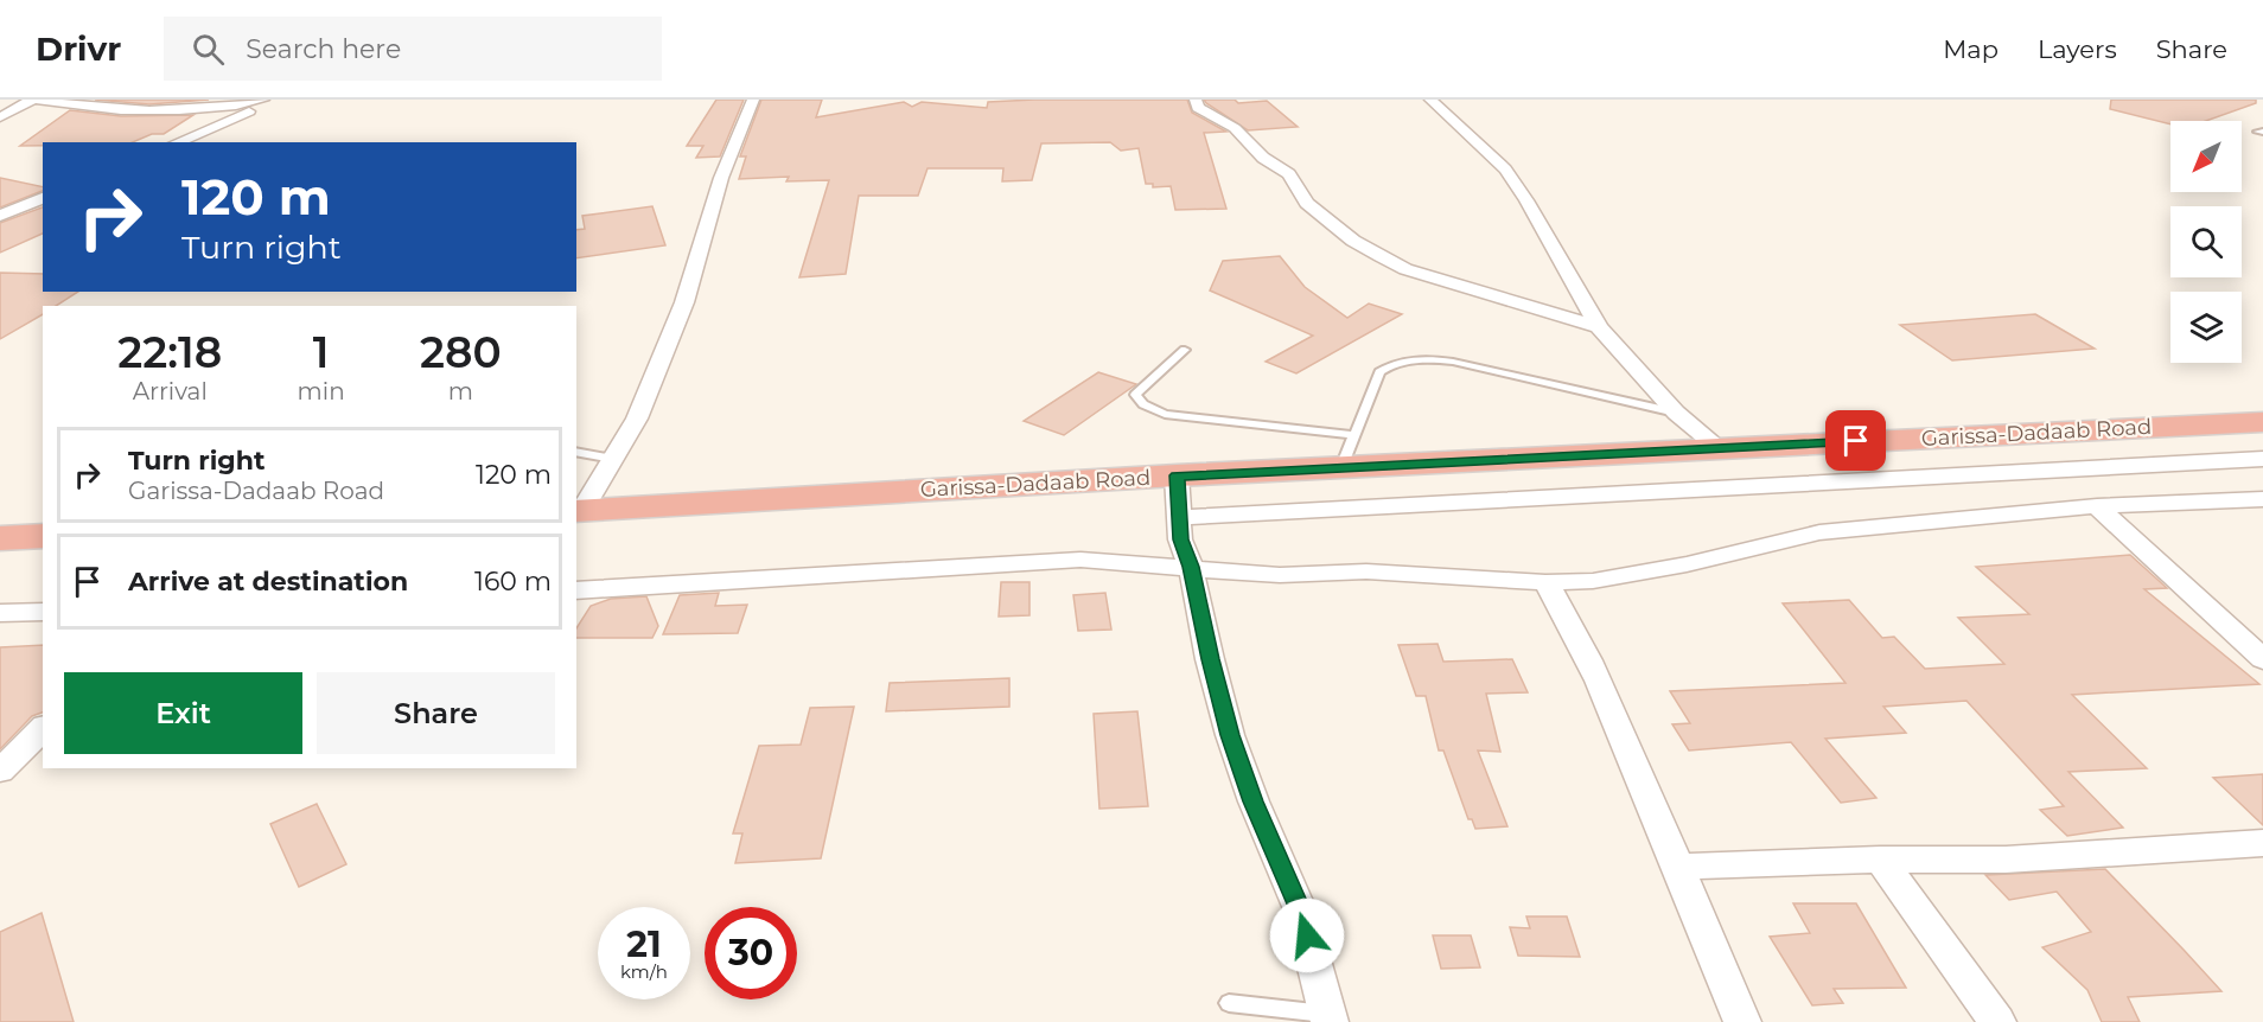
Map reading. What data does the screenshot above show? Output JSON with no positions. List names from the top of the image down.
{
  "streets": {
    "highway": ["Garissa-Dadaab Road"]
  },
  "north": "bottom left",
  "page": {
    "header": "Drivr",
    "search": "Search here",
    "nav": ["Map", "Layers", "Share"],
    "turn": ["120 m", "Turn right"],
    "eta": [
      "22:18",
      "Arrival",
      "1",
      "min",
      "280",
      "m"
    ],
    "list": [
      {
        "name": "Turn right",
        "note": "Garissa-Dadaab Road",
        "value": "120 m"
      },
      {
        "name": "Arrive at destination",
        "value": "160 m"
      }
    ],
    "buttons": ["Exit", "Share"],
    "speed": "21 km/h",
    "limit": "30"
  }
}
